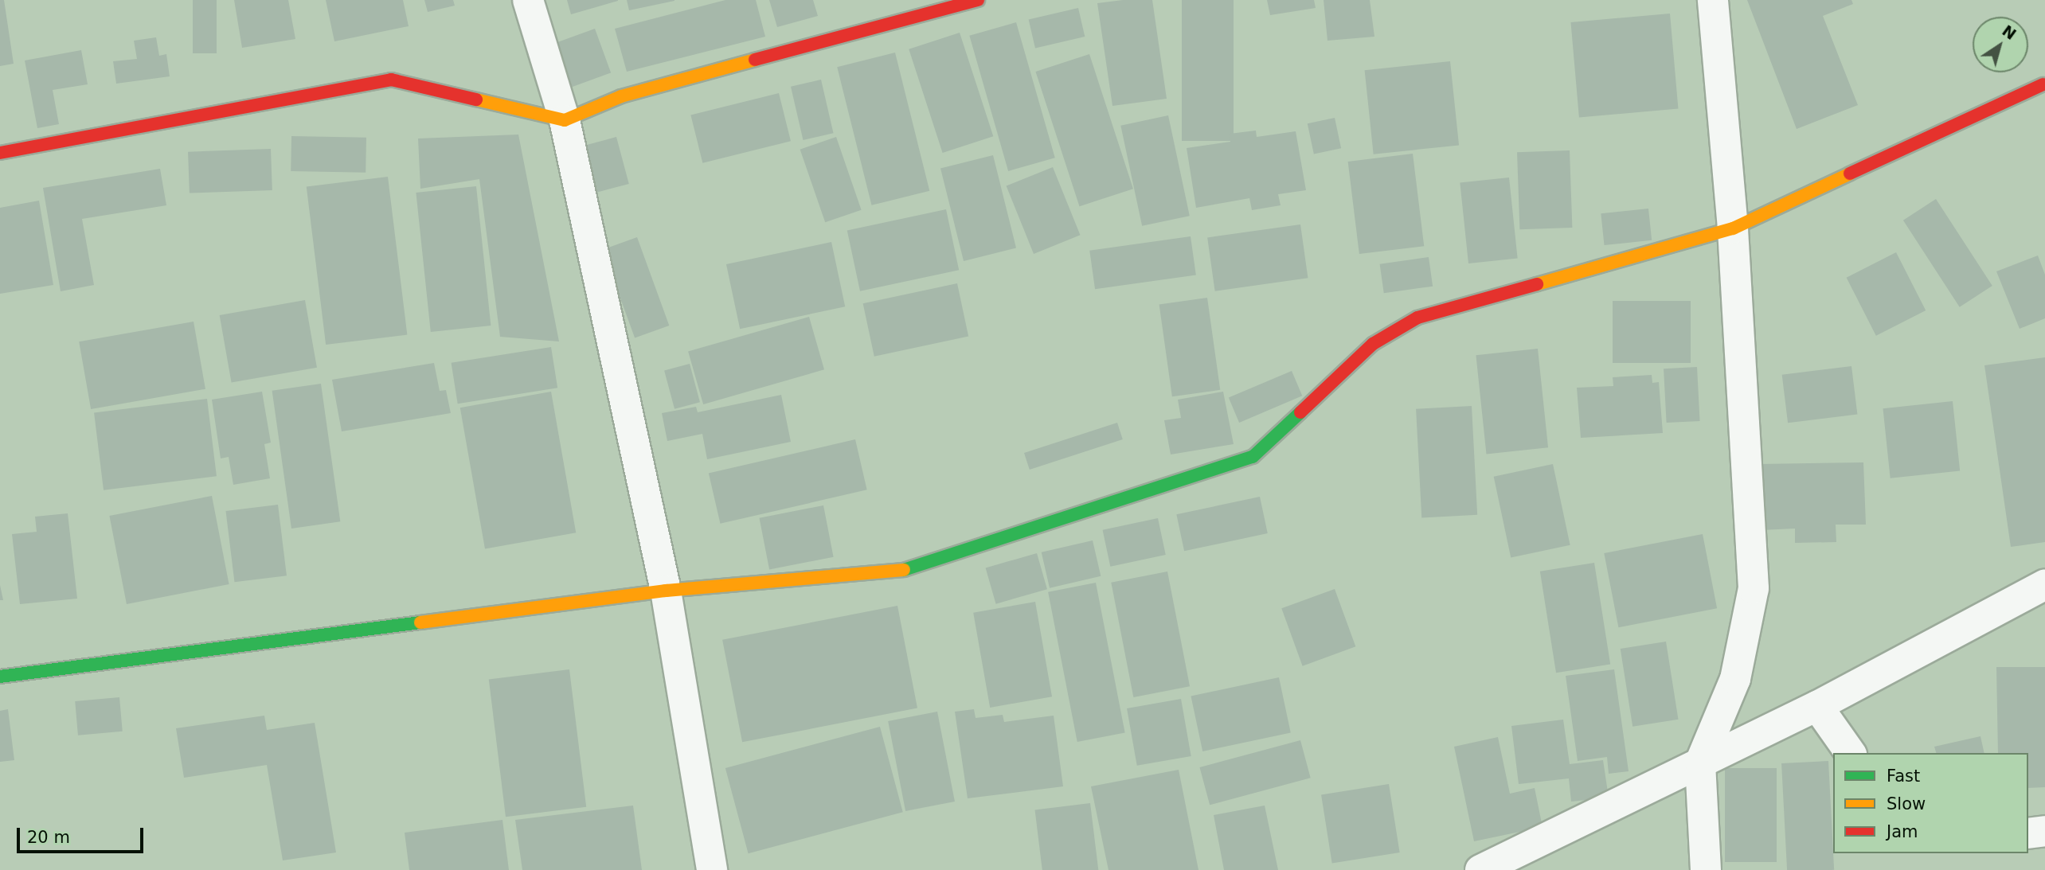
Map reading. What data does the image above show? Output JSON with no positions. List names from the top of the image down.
{
  "legend": ["Fast", "Slow", "Jam"],
  "scale_bar": "20 m",
  "north": "top right"
}
